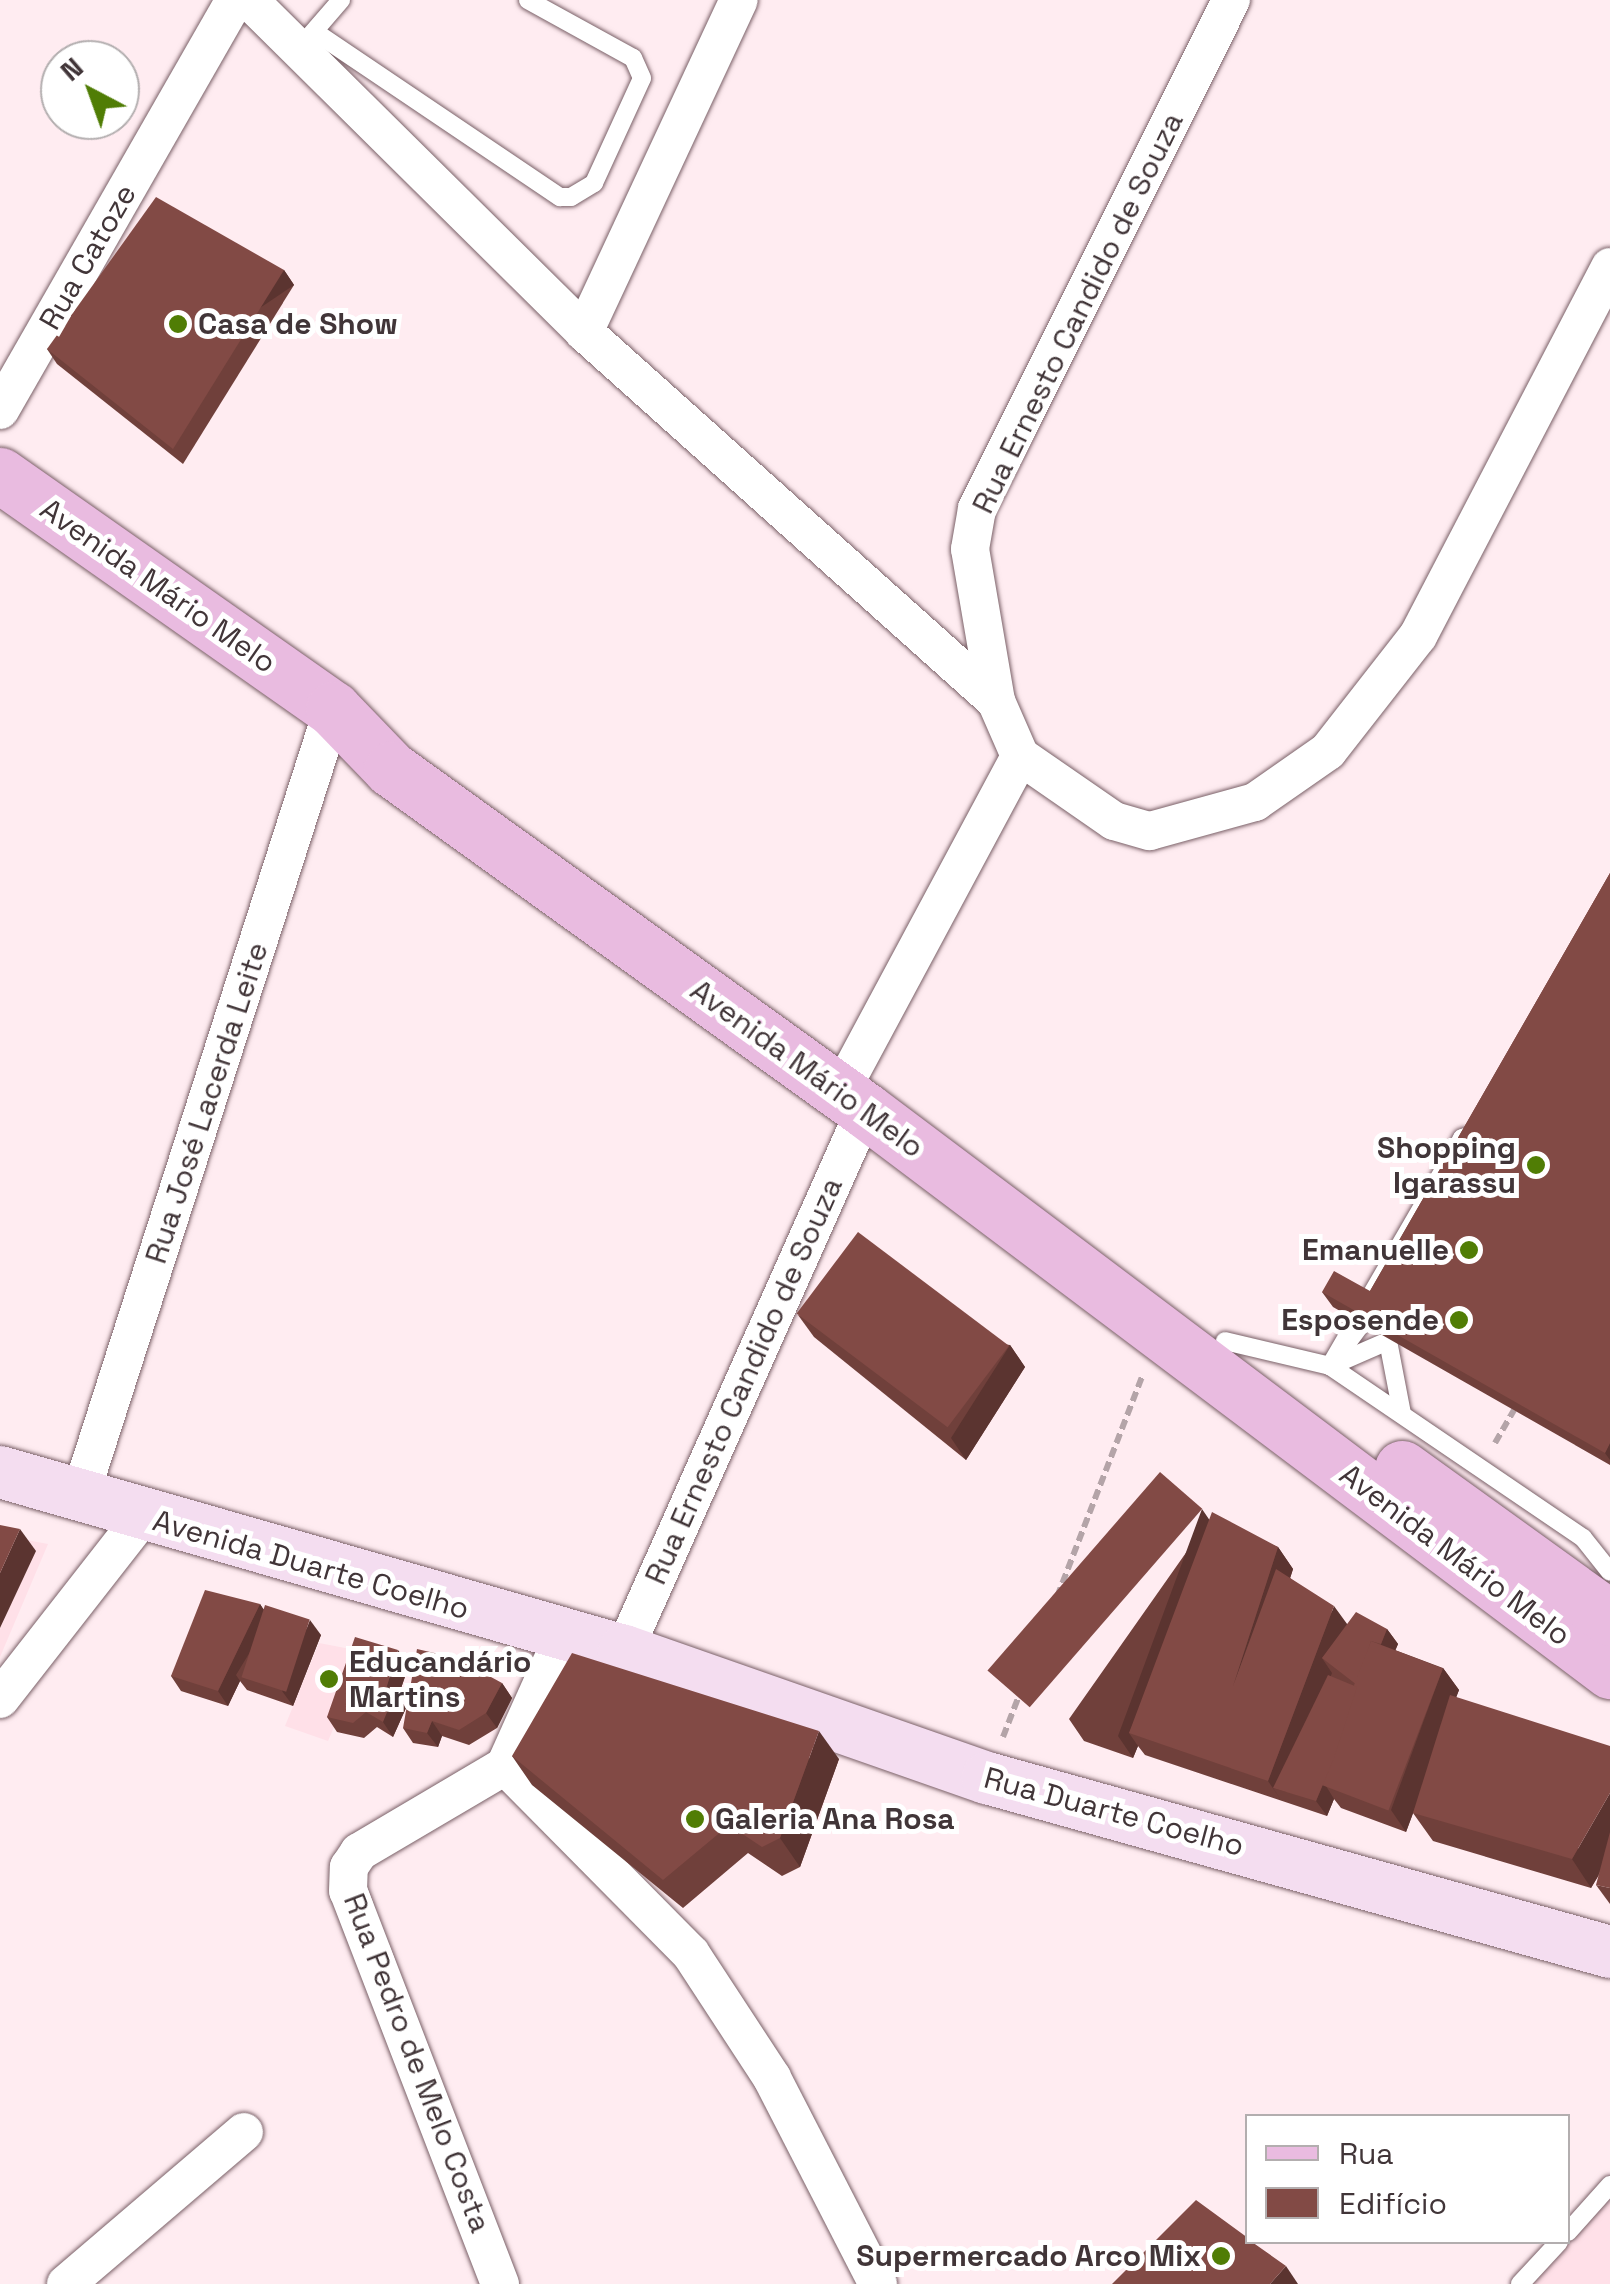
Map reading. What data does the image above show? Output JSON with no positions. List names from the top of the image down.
{
  "streets": {
    "main road": ["Avenida Mário Melo", "Avenida Duarte Coelho", "Rua Duarte Coelho"],
    "street": [
      "Rua Catoze",
      "Rua Ernesto Candido de Souza",
      "Rua José Lacerda Leite",
      "Rua Pedro de Melo Costa"
    ]
  },
  "crossings": [
    ["Rua Ernesto Candido de Souza", "Avenida Mário Melo"],
    ["Rua Ernesto Candido de Souza", "Avenida Duarte Coelho"],
    ["Rua Ernesto Candido de Souza", "Rua Duarte Coelho"],
    ["Avenida Mário Melo", "Rua José Lacerda Leite"],
    ["Rua José Lacerda Leite", "Avenida Duarte Coelho"],
    ["Avenida Duarte Coelho", "Rua Duarte Coelho"]
  ],
  "places": [
    "Casa de Show",
    "Shopping Igarassu",
    "Emanuelle",
    "Esposende",
    "Educandário Martins",
    "Galeria Ana Rosa",
    "Supermercado Arco Mix"
  ],
  "legend": ["Rua", "Edifício"],
  "north": "top left"
}
